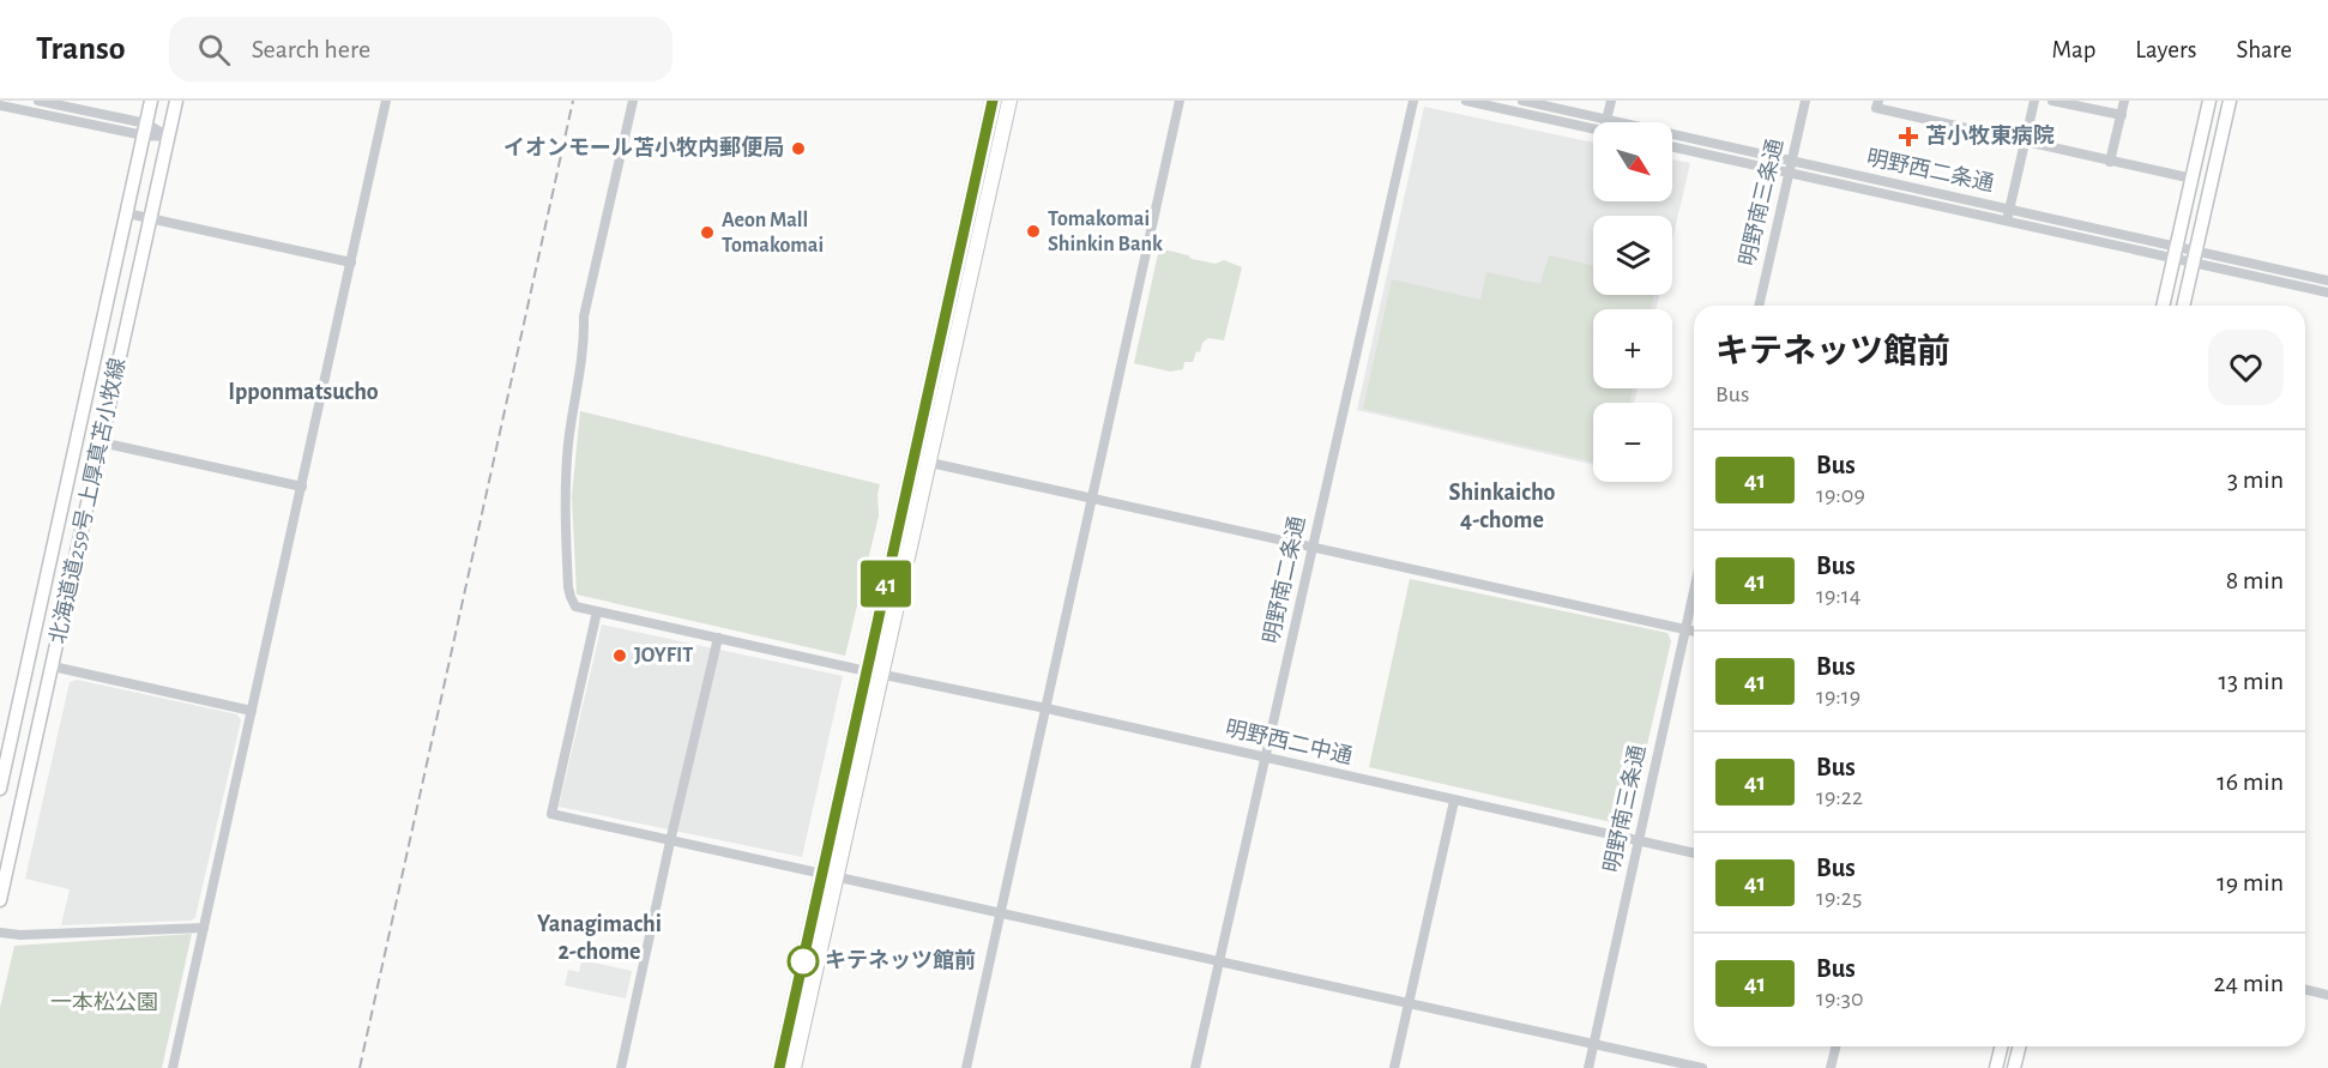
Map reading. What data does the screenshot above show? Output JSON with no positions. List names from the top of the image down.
{
  "streets": {
    "main road": ["北海道道259号 上厚真苫小牧線"],
    "street": [
      "明野西二条通",
      "明野南三条通",
      "明野南二条通",
      "明野西二中通"
    ]
  },
  "crossings": [
    ["明野西二条通", "明野南三条通"],
    ["明野南三条通", "明野西二中通"],
    ["明野南二条通", "明野西二中通"]
  ],
  "districts": ["Ipponmatsucho", "Shinkaicho 4-chome", "Yanagimachi 2-chome"],
  "parks": ["一本松公園"],
  "places": {
    "health": ["苫小牧東病院"],
    "other": [
      "イオンモール苫小牧内郵便局",
      "Tomakomai Shinkin Bank",
      "Aeon Mall Tomakomai",
      "JOYFIT",
      "キテネッツ館前"
    ]
  },
  "lines": ["bus line 41"],
  "north": "bottom right",
  "page": {
    "header": "Transo",
    "search": "Search here",
    "nav": ["Map", "Layers", "Share"],
    "on_map": "41",
    "map_buttons": ["+", "−"],
    "heading": ["キテネッツ館前", "Bus"],
    "list": [
      {
        "mark": "41",
        "name": "Bus",
        "note": "19:09",
        "value": "3 min"
      },
      {
        "mark": "41",
        "name": "Bus",
        "note": "19:14",
        "value": "8 min"
      },
      {
        "mark": "41",
        "name": "Bus",
        "note": "19:19",
        "value": "13 min"
      },
      {
        "mark": "41",
        "name": "Bus",
        "note": "19:22",
        "value": "16 min"
      },
      {
        "mark": "41",
        "name": "Bus",
        "note": "19:25",
        "value": "19 min"
      },
      {
        "mark": "41",
        "name": "Bus",
        "note": "19:30",
        "value": "24 min"
      }
    ]
  }
}
